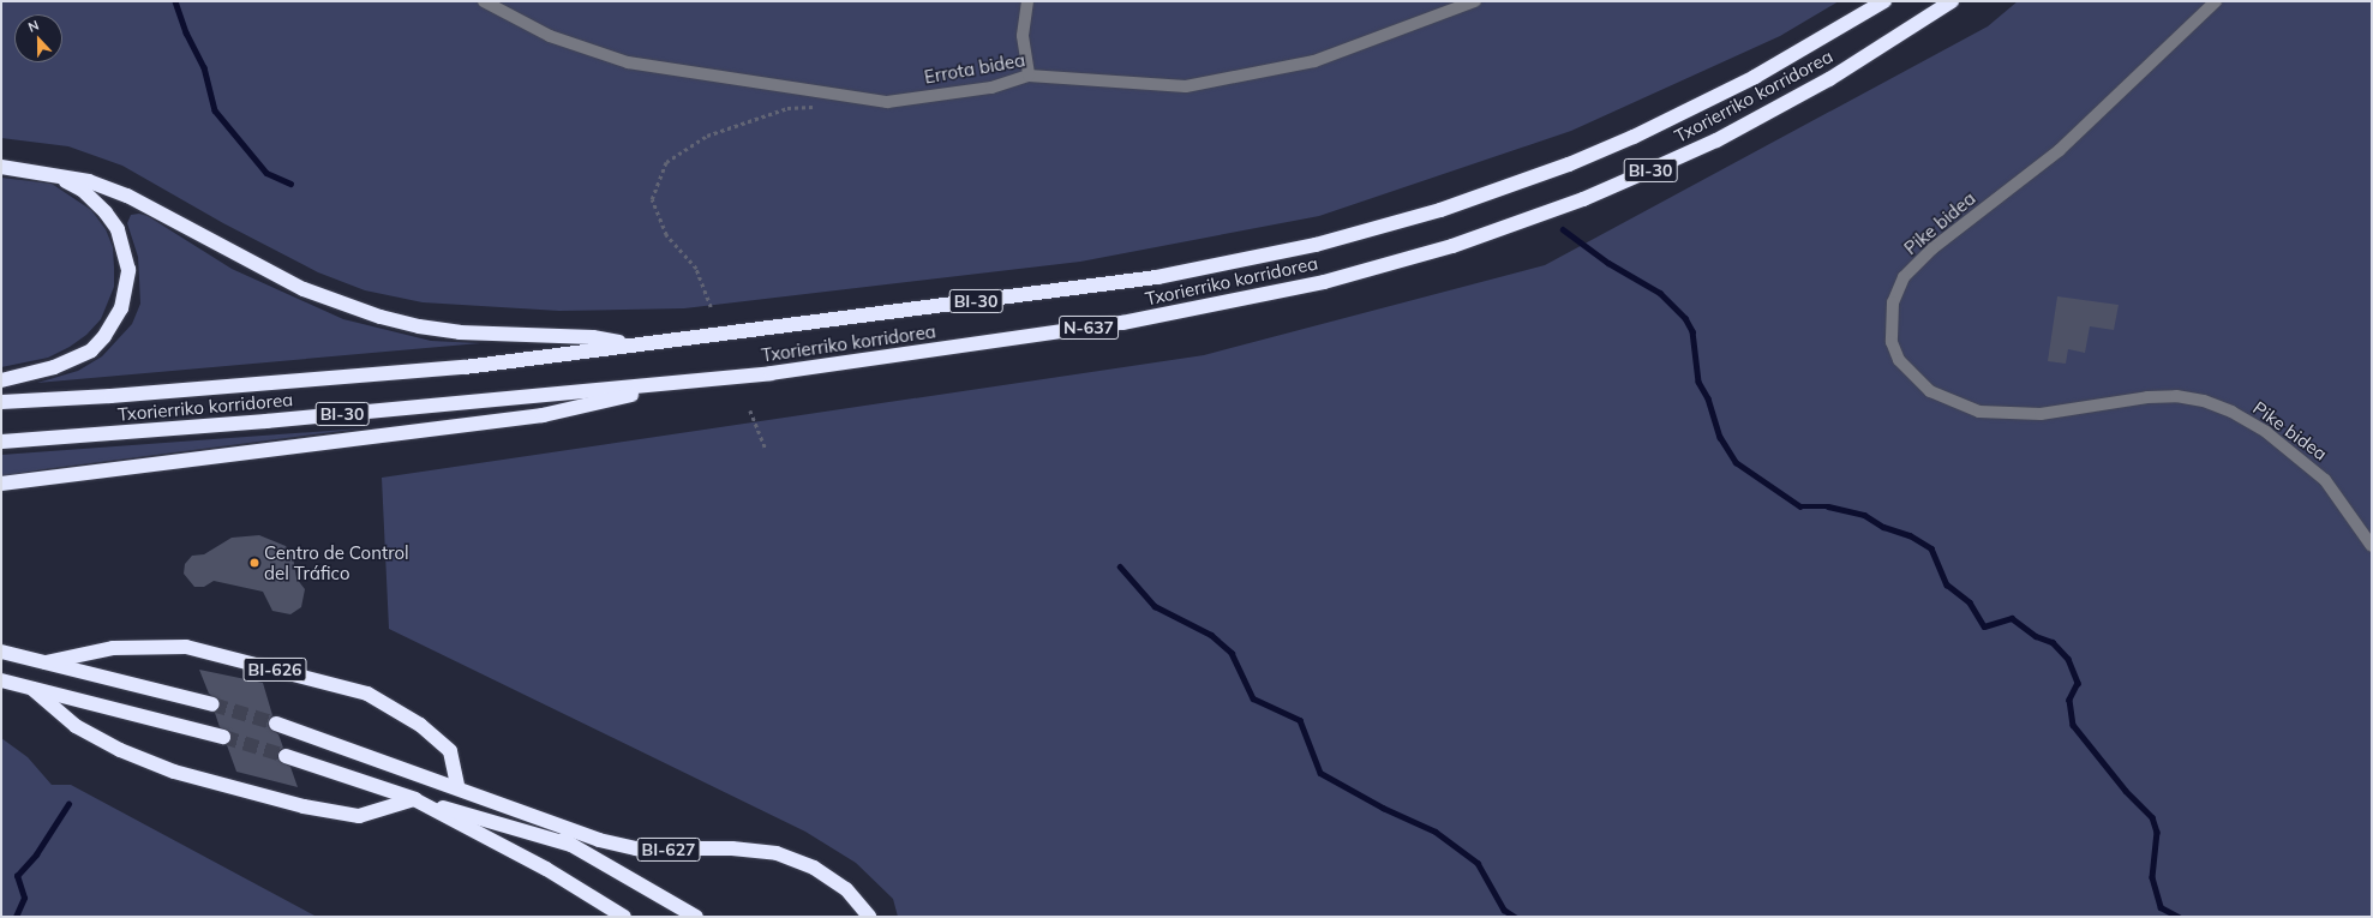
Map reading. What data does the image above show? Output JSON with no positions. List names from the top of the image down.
{
  "streets": {
    "highway": [
      "Txorierriko korridorea",
      "BI-30",
      "N-637",
      "BI-626",
      "BI-627"
    ],
    "street": ["Errota bidea", "Pike bidea"]
  },
  "crossings": [
    ["BI-626", "BI-627"]
  ],
  "places": ["Centro de Control del Tráfico"],
  "north": "top"
}
